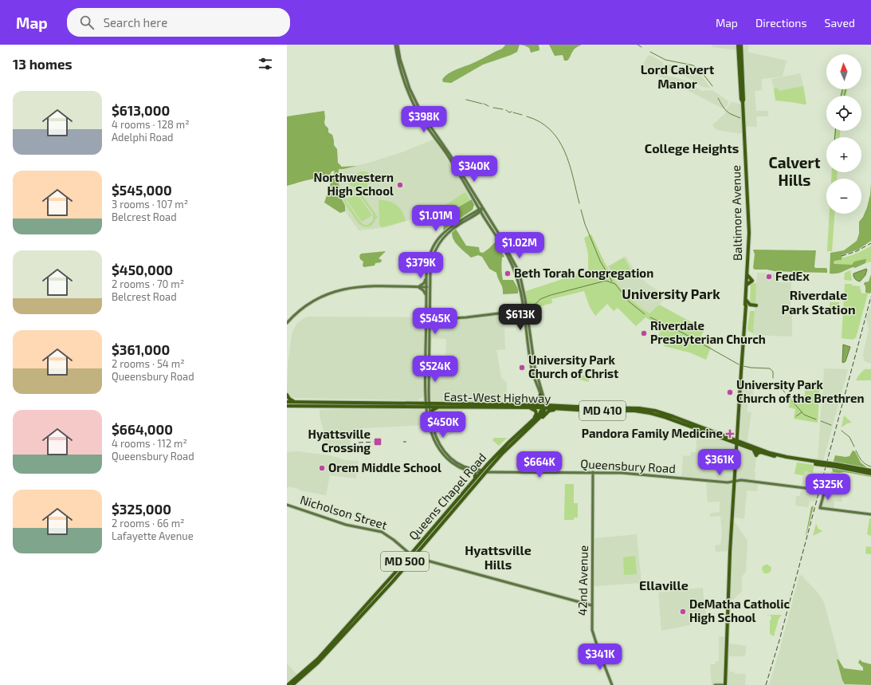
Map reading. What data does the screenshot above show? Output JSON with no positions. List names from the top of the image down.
{
  "streets": {
    "main road": [
      "Baltimore Avenue",
      "East-West Highway",
      "MD 410",
      "Queensbury Road",
      "Queens Chapel Road",
      "Nicholson Street",
      "MD 500",
      "42nd Avenue"
    ]
  },
  "crossings": [
    ["East-West Highway", "Queens Chapel Road"],
    ["Queensbury Road", "Queens Chapel Road"],
    ["Queensbury Road", "42nd Avenue"],
    ["Queens Chapel Road", "Nicholson Street"],
    ["Nicholson Street", "42nd Avenue"]
  ],
  "districts": [
    "Lord Calvert Manor",
    "College Heights",
    "Calvert Hills",
    "University Park",
    "Riverdale Park Station",
    "Hyattsville Hills",
    "Ellaville"
  ],
  "places": {
    "other": [
      "Northwestern High School",
      "Beth Torah Congregation",
      "FedEx",
      "Riverdale Presbyterian Church",
      "University Park Church of Christ",
      "University Park Church of the Brethren",
      "Orem Middle School",
      "DeMatha Catholic High School"
    ],
    "health": ["Pandora Family Medicine"],
    "transit": ["Hyattsville Crossing"]
  },
  "north": "top",
  "page": {
    "header": "Map",
    "search": "Search here",
    "nav": ["Map", "Directions", "Saved"],
    "heading": "13 homes",
    "map_buttons": ["+", "−"],
    "list": [
      {
        "name": "$613,000",
        "note": "4 rooms · 128 m² · Adelphi Road"
      },
      {
        "name": "$545,000",
        "note": "3 rooms · 107 m² · Belcrest Road"
      },
      {
        "name": "$450,000",
        "note": "2 rooms · 70 m² · Belcrest Road"
      },
      {
        "name": "$361,000",
        "note": "2 rooms · 54 m² · Queensbury Road"
      },
      {
        "name": "$664,000",
        "note": "4 rooms · 112 m² · Queensbury Road"
      },
      {
        "name": "$325,000",
        "note": "2 rooms · 66 m² · Lafayette Avenue"
      }
    ],
    "price": [
      "$398K",
      "$340K",
      "$1.01M",
      "$1.02M",
      "$379K",
      "$613K",
      "$545K",
      "$524K",
      "$450K",
      "$361K",
      "$664K",
      "$325K",
      "$341K"
    ]
  }
}
